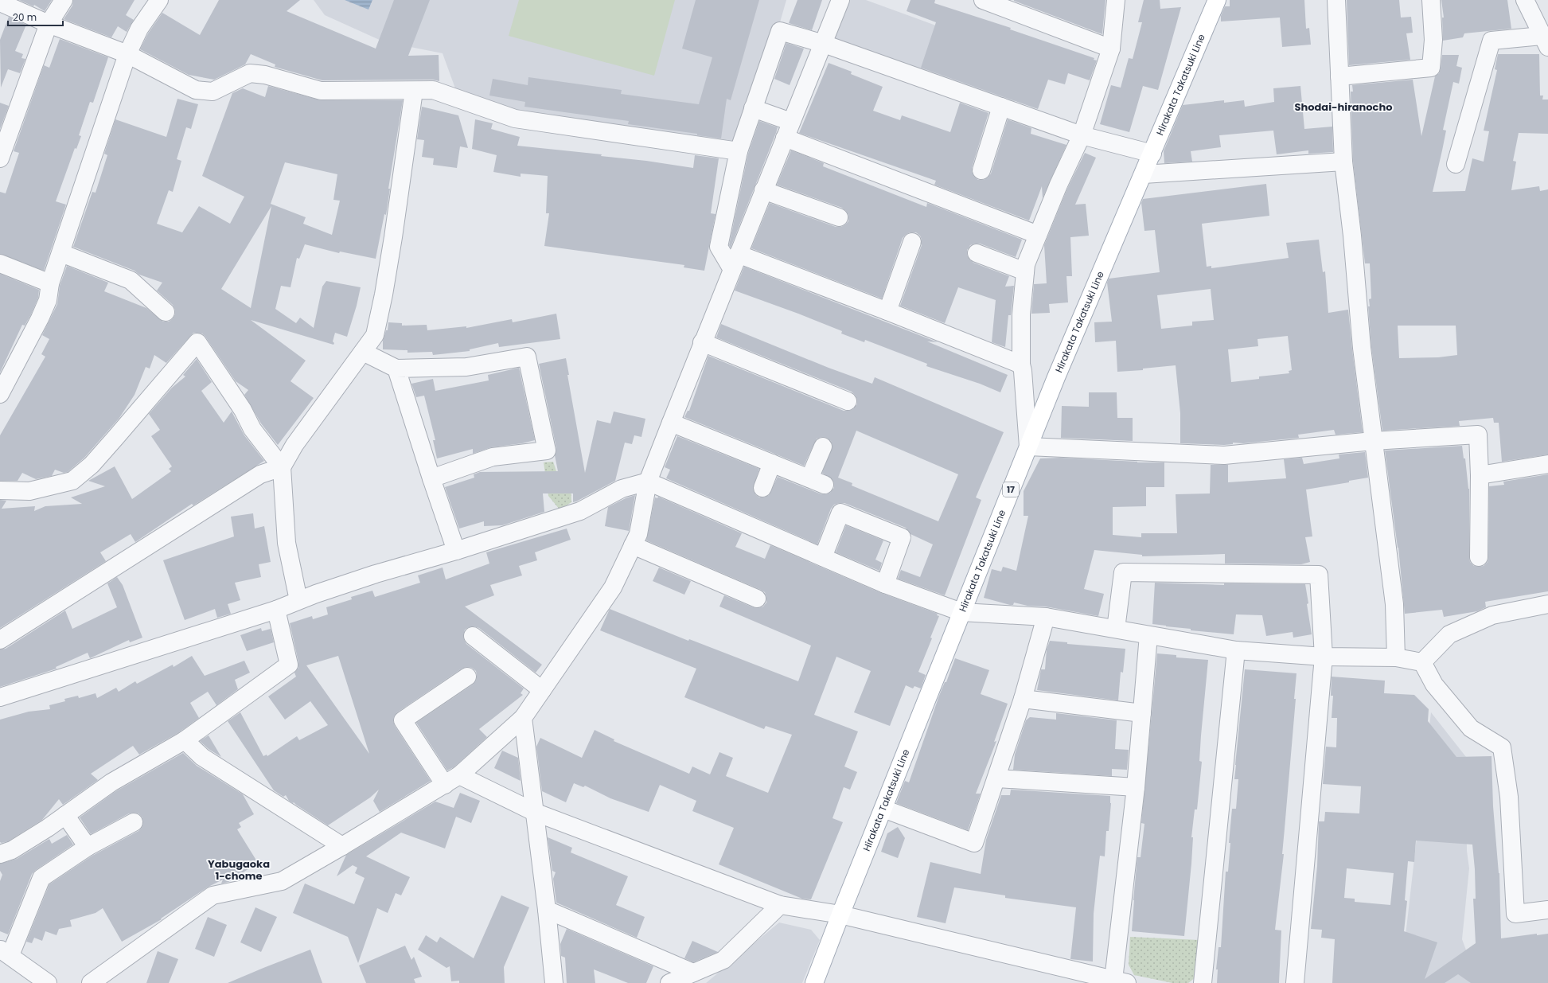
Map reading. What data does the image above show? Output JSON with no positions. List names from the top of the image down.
{
  "streets": {
    "main road": ["Hirakata Takatsuki Line", "17"]
  },
  "districts": ["Shodai-hiranocho", "Yabugaoka 1-chome"],
  "scale_bar": "20 m"
}
